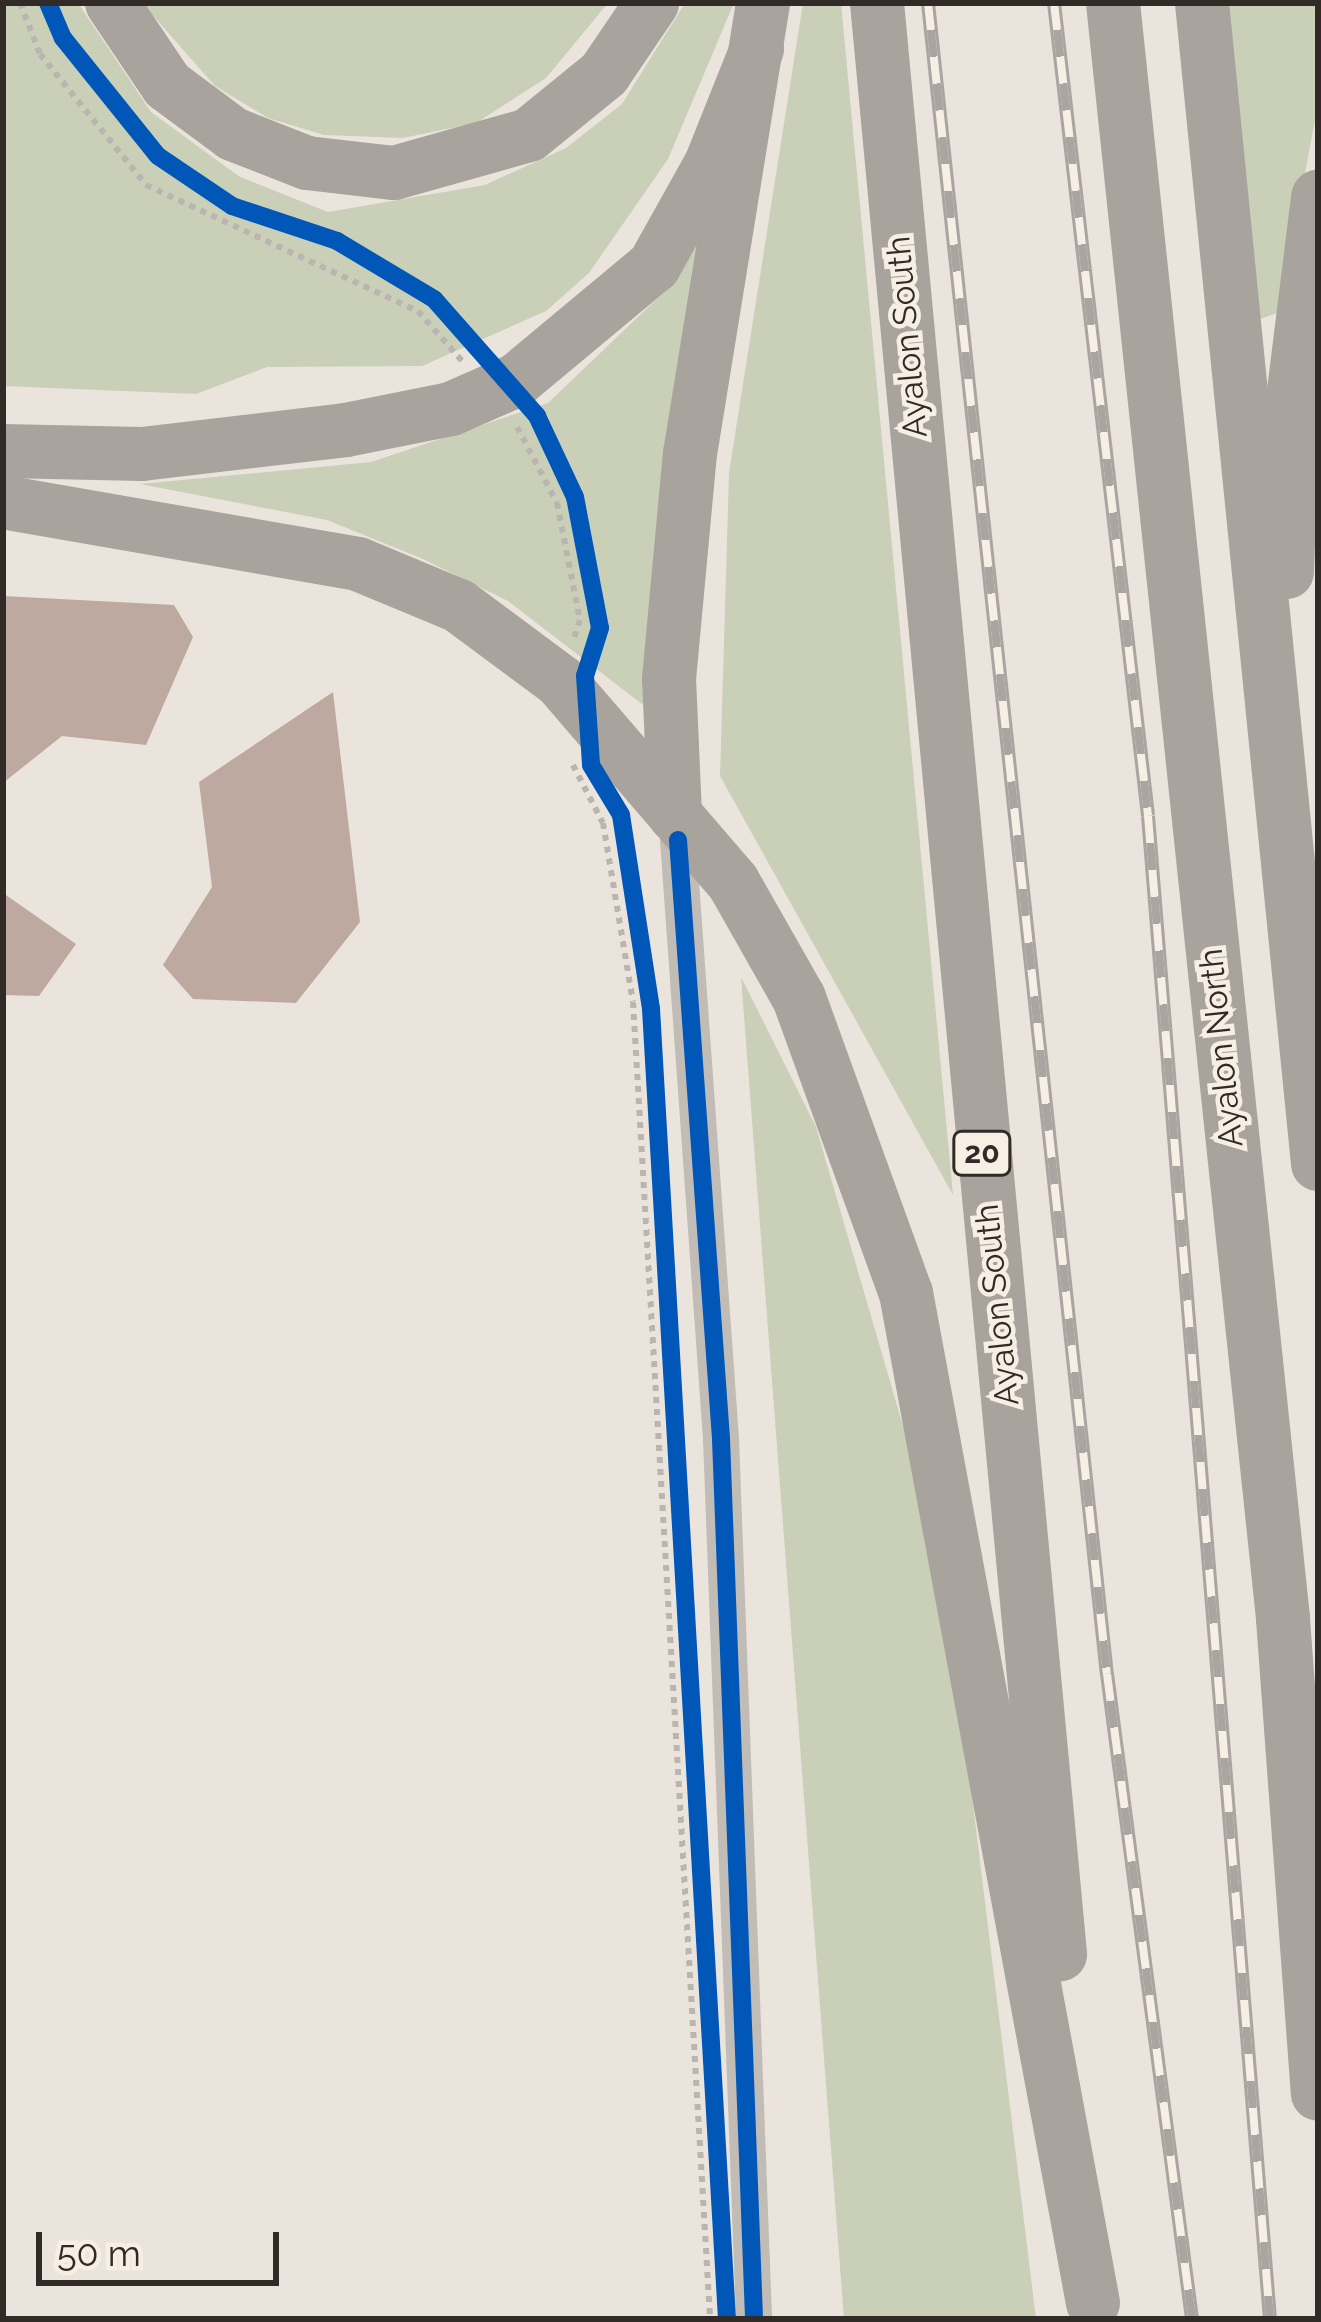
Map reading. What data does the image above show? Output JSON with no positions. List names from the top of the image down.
{
  "streets": {
    "highway": ["Ayalon South", "Ayalon North", "20"]
  },
  "scale_bar": "50 m"
}
